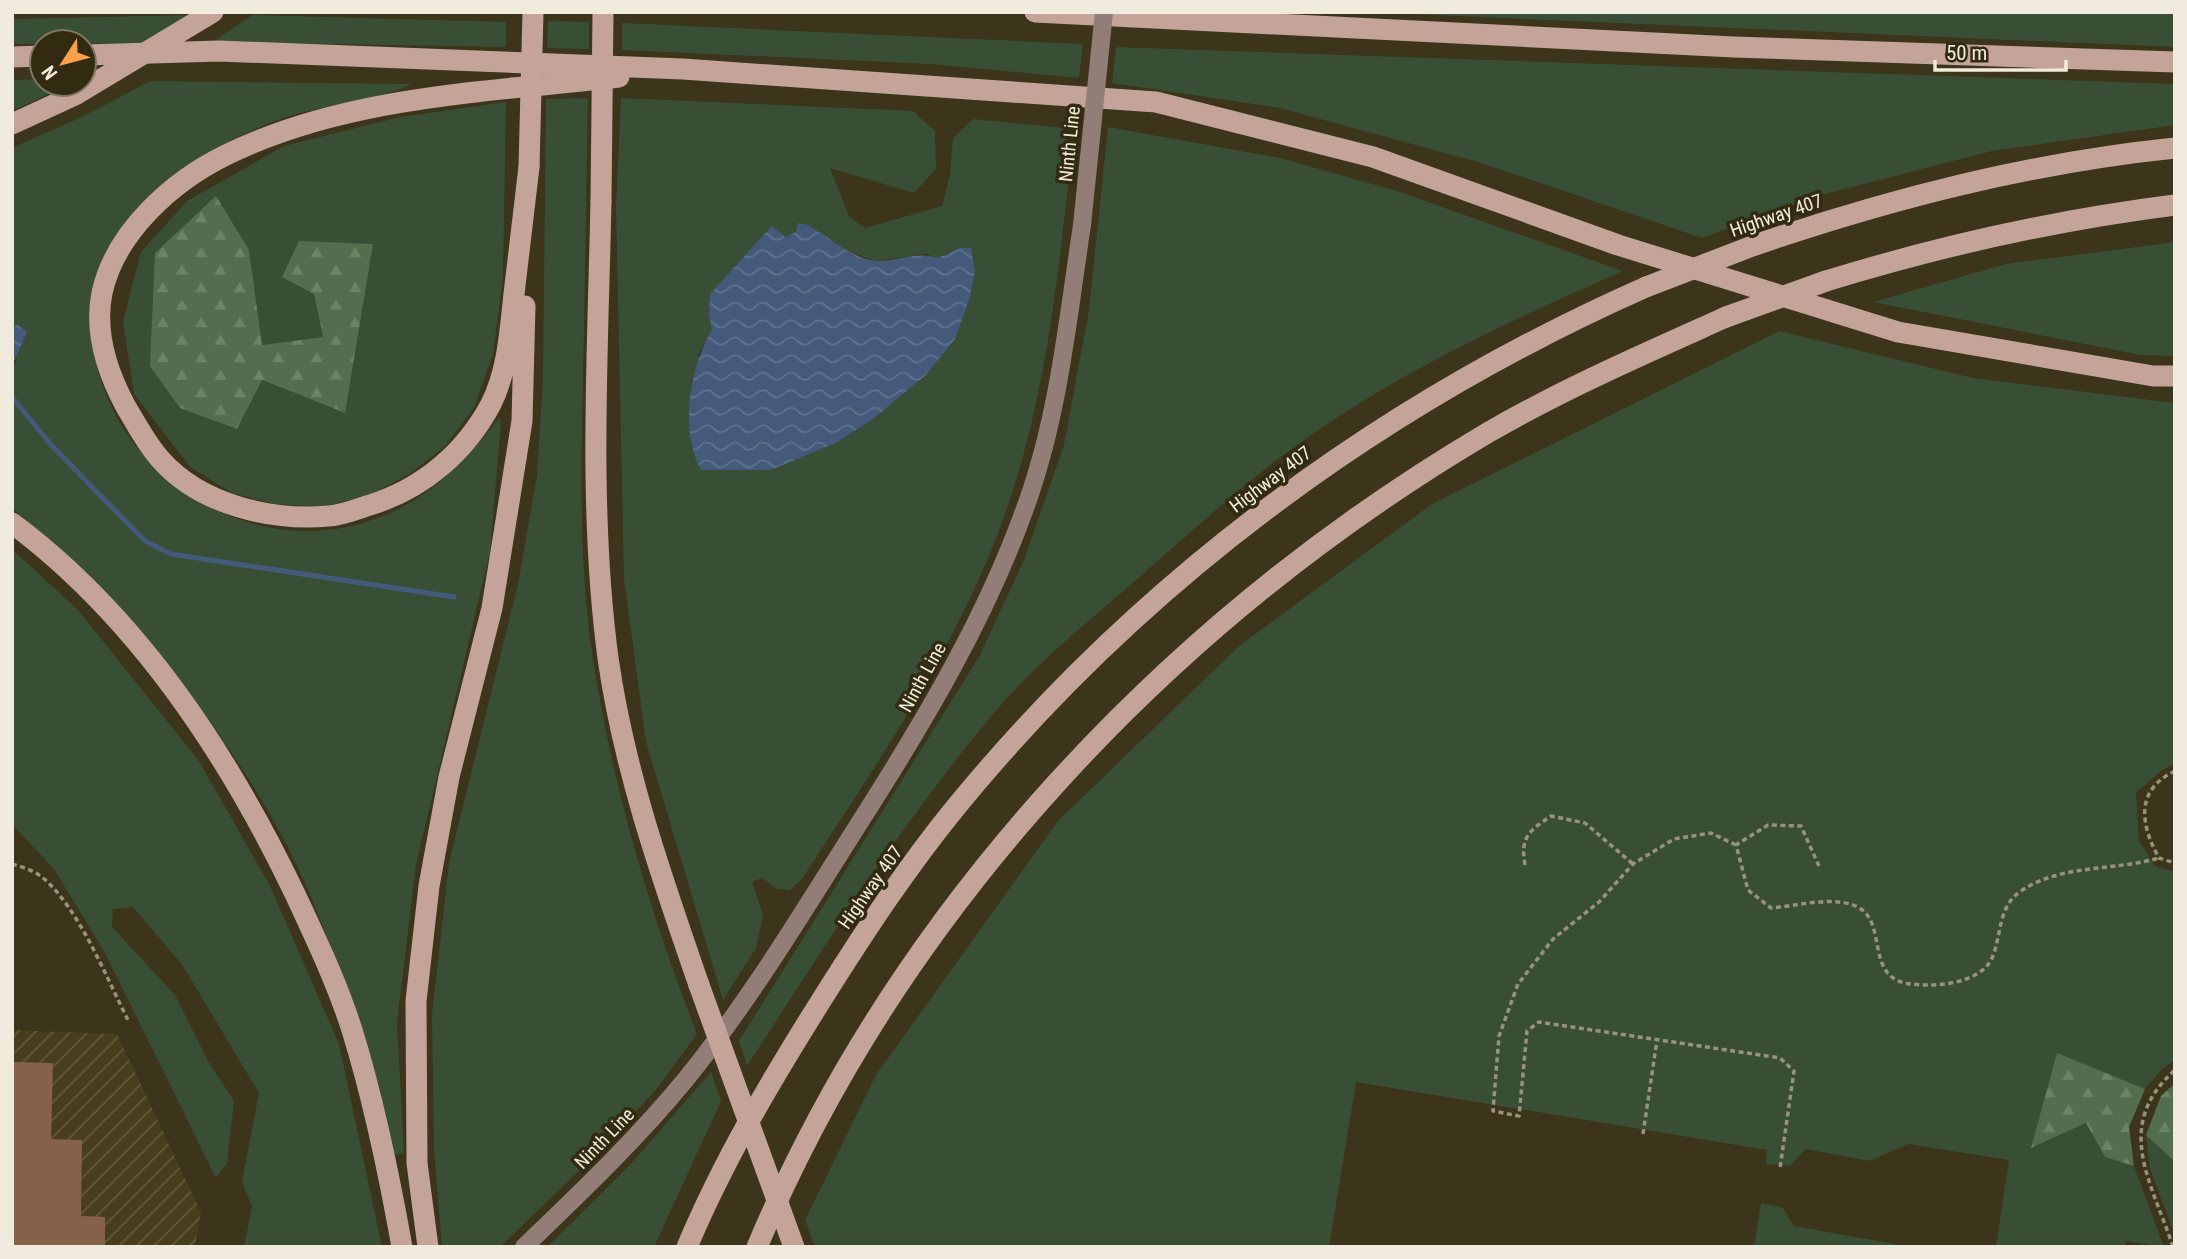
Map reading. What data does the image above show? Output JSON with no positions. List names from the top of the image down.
{
  "streets": {
    "highway": ["Highway 407"],
    "main road": ["Ninth Line"]
  },
  "scale_bar": "50 m",
  "north": "bottom left"
}
